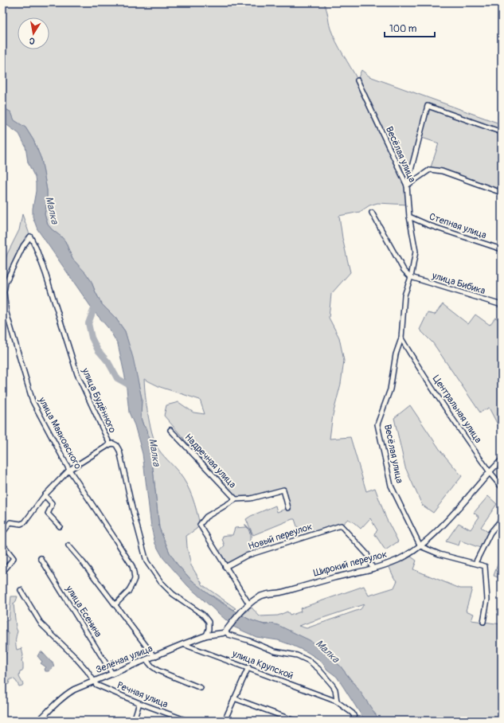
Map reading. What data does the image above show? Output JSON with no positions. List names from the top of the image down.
{
  "streets": {
    "street": [
      "Весёлая улица",
      "Степная улица",
      "улица Бибика",
      "улица Будённого",
      "Центральная улица",
      "улица Маяковского",
      "Надречная улица",
      "Новый переулок",
      "Широкий переулок",
      "улица Есенина",
      "Зелёная улица",
      "улица Крупской",
      "Речная улица"
    ]
  },
  "crossings": [
    ["Весёлая улица", "Степная улица"],
    ["Весёлая улица", "улица Бибика"],
    ["Весёлая улица", "Центральная улица"],
    ["Весёлая улица", "Широкий переулок"],
    ["улица Будённого", "улица Маяковского"],
    ["улица Будённого", "Зелёная улица"],
    ["Центральная улица", "Широкий переулок"],
    ["Надречная улица", "Новый переулок"],
    ["Надречная улица", "Широкий переулок"],
    ["Новый переулок", "Широкий переулок"],
    ["Широкий переулок", "Зелёная улица"],
    ["улица Есенина", "Зелёная улица"],
    ["Зелёная улица", "улица Крупской"],
    ["Зелёная улица", "Речная улица"]
  ],
  "water": ["Малка"],
  "scale_bar": "100 m",
  "north": "bottom"
}
